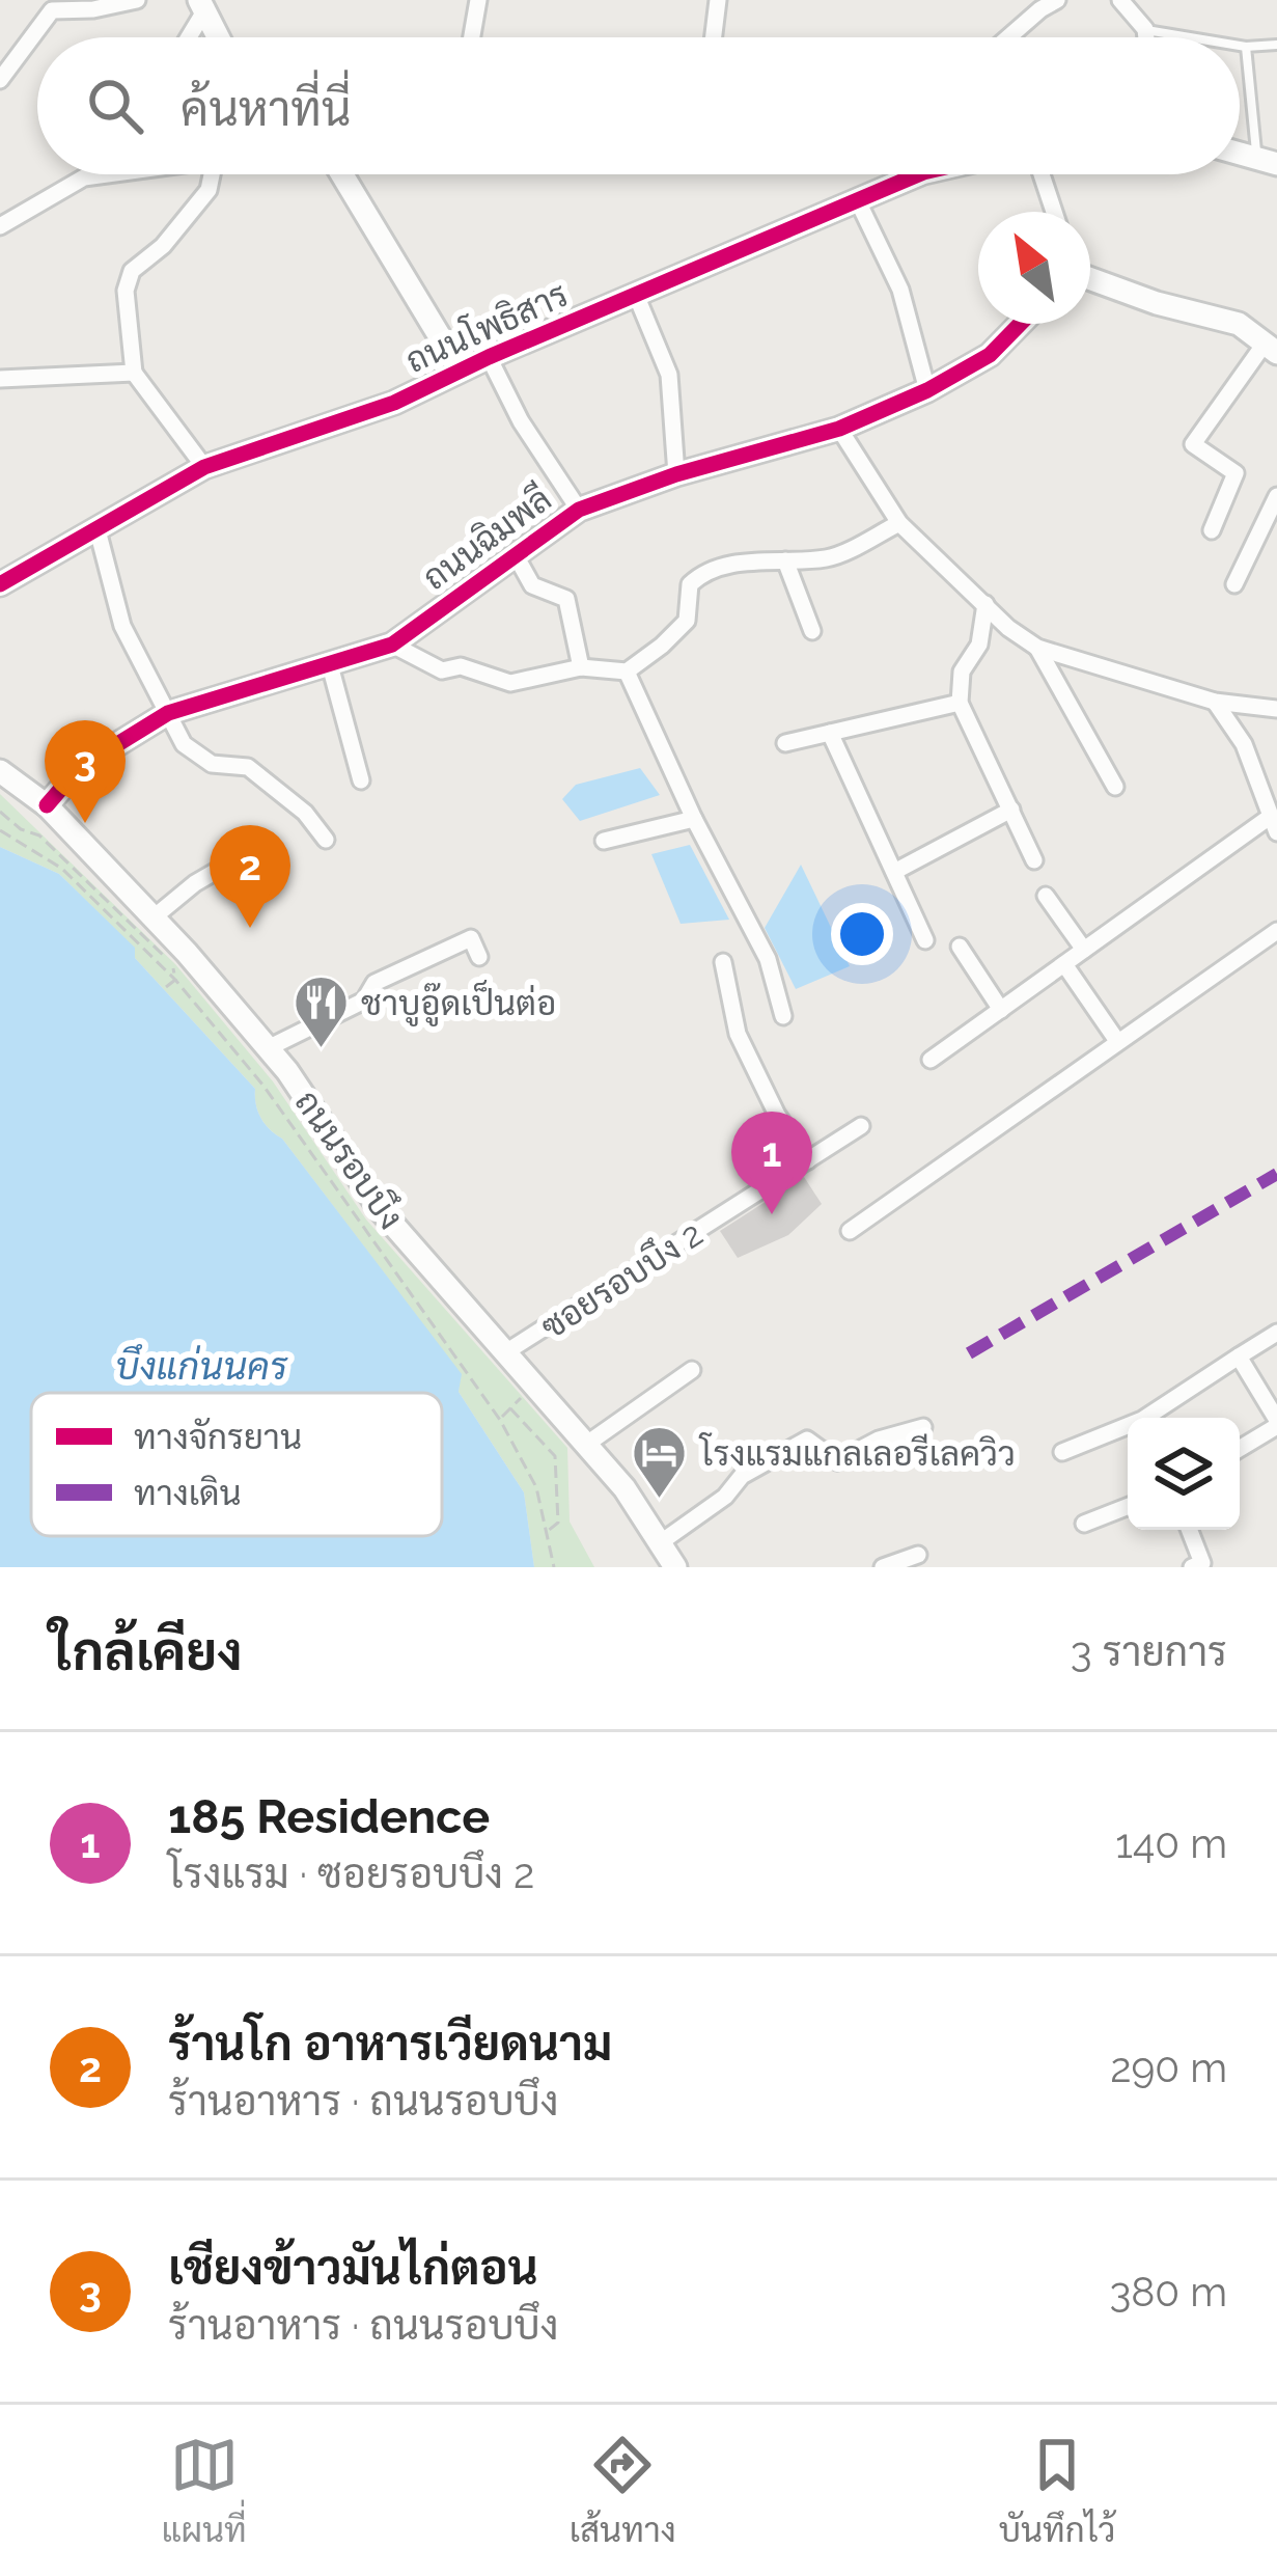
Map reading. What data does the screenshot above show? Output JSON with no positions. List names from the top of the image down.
{
  "streets": {
    "street": [
      "ถนนโพธิสาร",
      "ถนนฉิมพลี",
      "ถนนรอบบึง",
      "ซอยรอบบึง 2"
    ]
  },
  "crossings": [
    ["ถนนฉิมพลี", "ถนนรอบบึง"],
    ["ถนนรอบบึง", "ซอยรอบบึง 2"]
  ],
  "water": ["บึงแก่นนคร"],
  "places": {
    "restaurant": ["ชาบูอู๊ดเป็นต่อ"],
    "hotel": ["โรงแรมแกลเลอรีเลควิว"]
  },
  "legend": ["ทางจักรยาน", "ทางเดิน"],
  "north": "top left",
  "page": {
    "search": "ค้นหาที่นี่",
    "pins": ["3", "2", "1"],
    "heading": ["ใกล้เคียง", "3 รายการ"],
    "list": [
      {
        "mark": "1",
        "name": "185 Residence",
        "note": "โรงแรม · ซอยรอบบึง 2",
        "value": "140 m"
      },
      {
        "mark": "2",
        "name": "ร้านโก อาหารเวียดนาม",
        "note": "ร้านอาหาร · ถนนรอบบึง",
        "value": "290 m"
      },
      {
        "mark": "3",
        "name": "เชียงข้าวมันไก่ตอน",
        "note": "ร้านอาหาร · ถนนรอบบึง",
        "value": "380 m"
      }
    ],
    "nav": ["แผนที่", "เส้นทาง", "บันทึกไว้"]
  }
}
